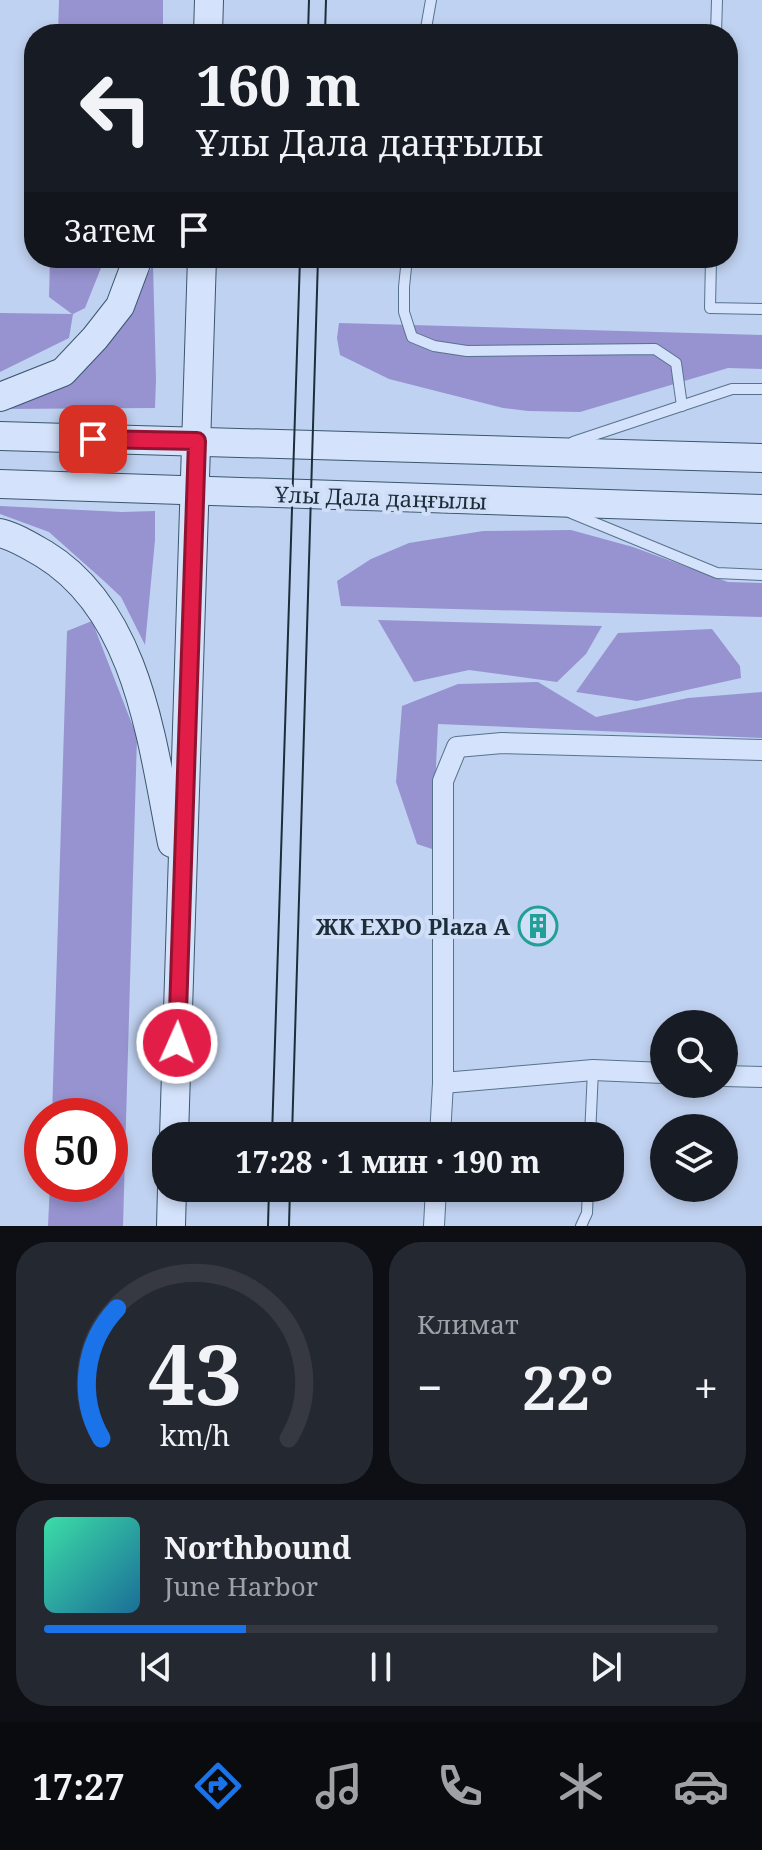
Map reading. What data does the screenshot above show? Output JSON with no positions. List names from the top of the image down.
{
  "streets": {
    "main road": ["Ұлы Дала даңғылы"]
  },
  "places": {
    "building": ["ЖК EXPO Plaza A"]
  },
  "page": {
    "turn": ["160 m", "Ұлы Дала даңғылы"],
    "then": "Затем",
    "limit": "50",
    "trip": "17:28 · 1 мин · 190 m",
    "tile": "Климат",
    "heat": ["−", "22°", "+"],
    "song": ["Northbound", "June Harbor"],
    "tabs": "17:27",
    "gauge": ["43", "km/h"]
  }
}
